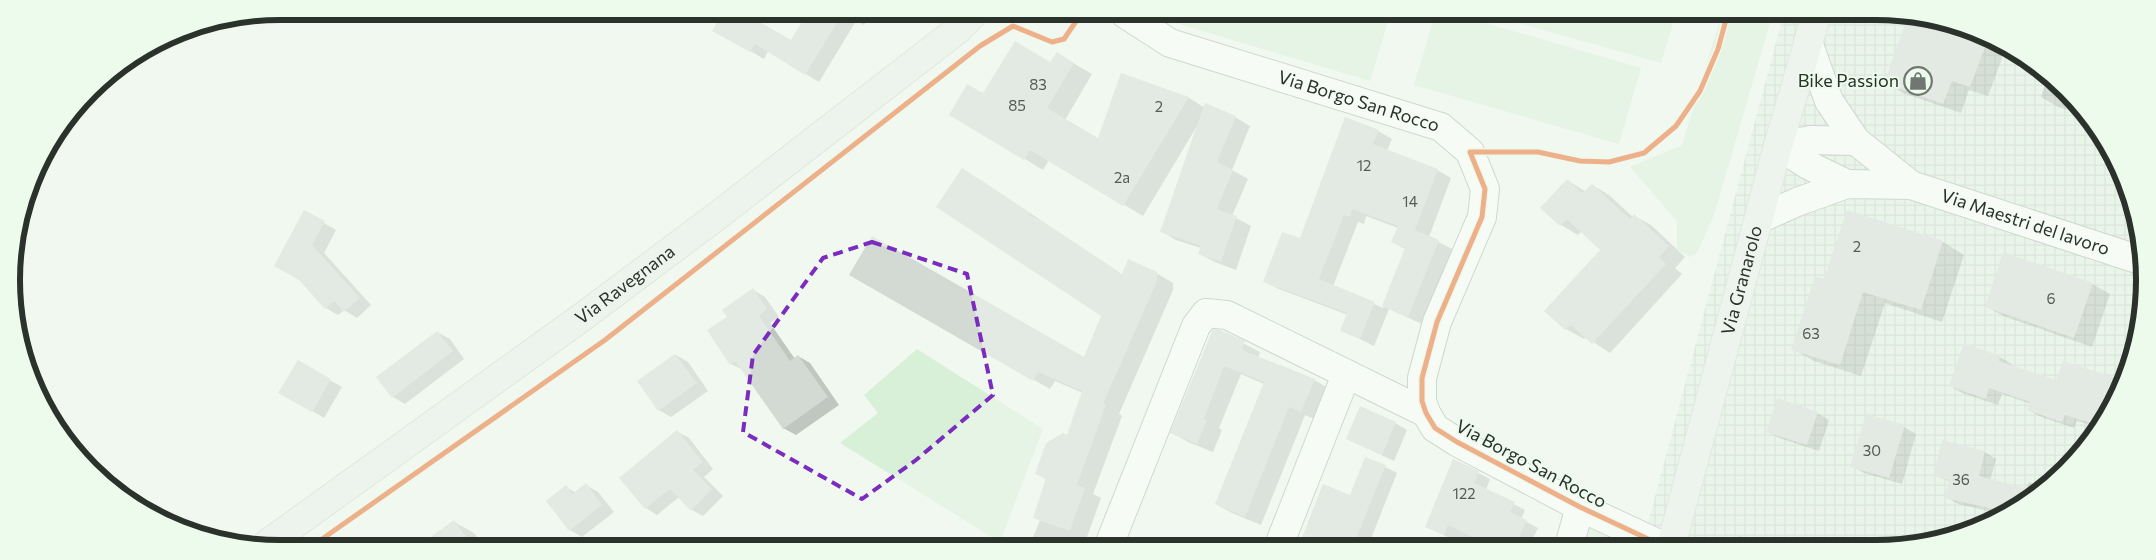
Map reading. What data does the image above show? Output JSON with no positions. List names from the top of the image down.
{
  "streets": {
    "main road": ["Via Granarolo", "Via Ravegnana"],
    "street": ["Via Borgo San Rocco", "Via Maestri del lavoro"]
  },
  "crossings": [
    ["Via Maestri del lavoro", "Via Granarolo"]
  ],
  "places": {
    "shop": ["Bike Passion"]
  },
  "house_numbers": [
    "83",
    "85",
    "2",
    "12",
    "2a",
    "14",
    "2",
    "6",
    "63",
    "30",
    "36",
    "122"
  ]
}
